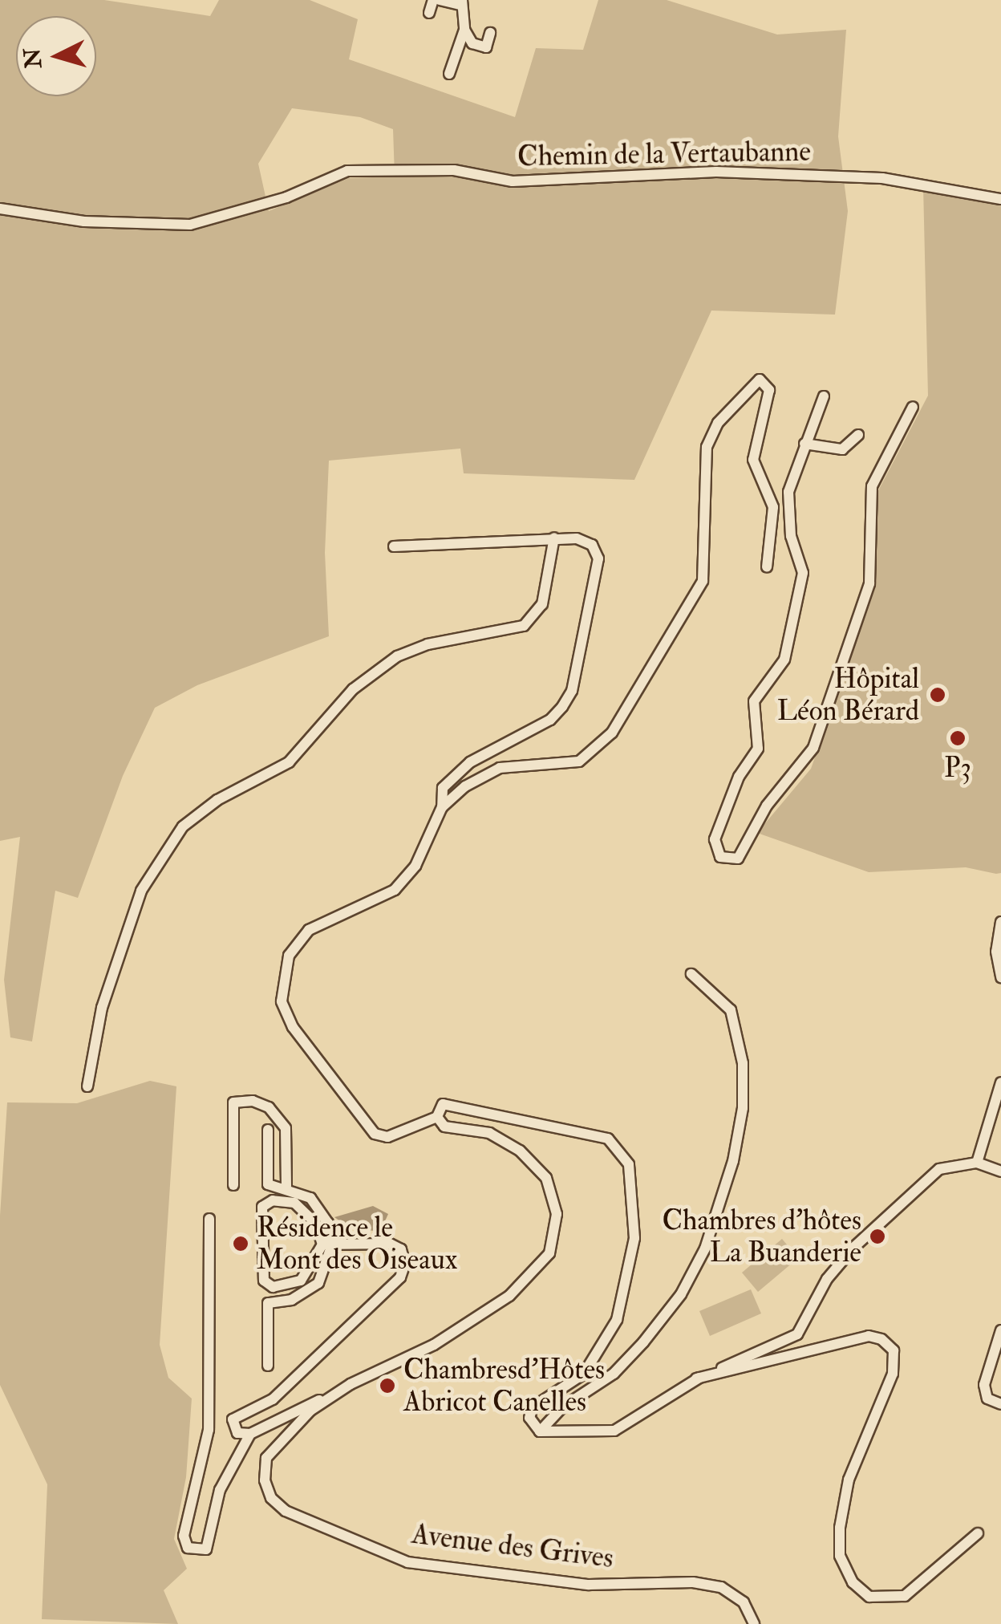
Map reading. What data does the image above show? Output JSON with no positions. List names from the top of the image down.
{
  "streets": {
    "street": ["Chemin de la Vertaubanne", "Avenue des Grives"]
  },
  "places": [
    "Hôpital Léon Bérard",
    "P3",
    "Chambres d'hôtes La Buanderie",
    "Résidence le Mont des Oiseaux",
    "Chambresd'Hôtes Abricot Canelles"
  ],
  "north": "left"
}
